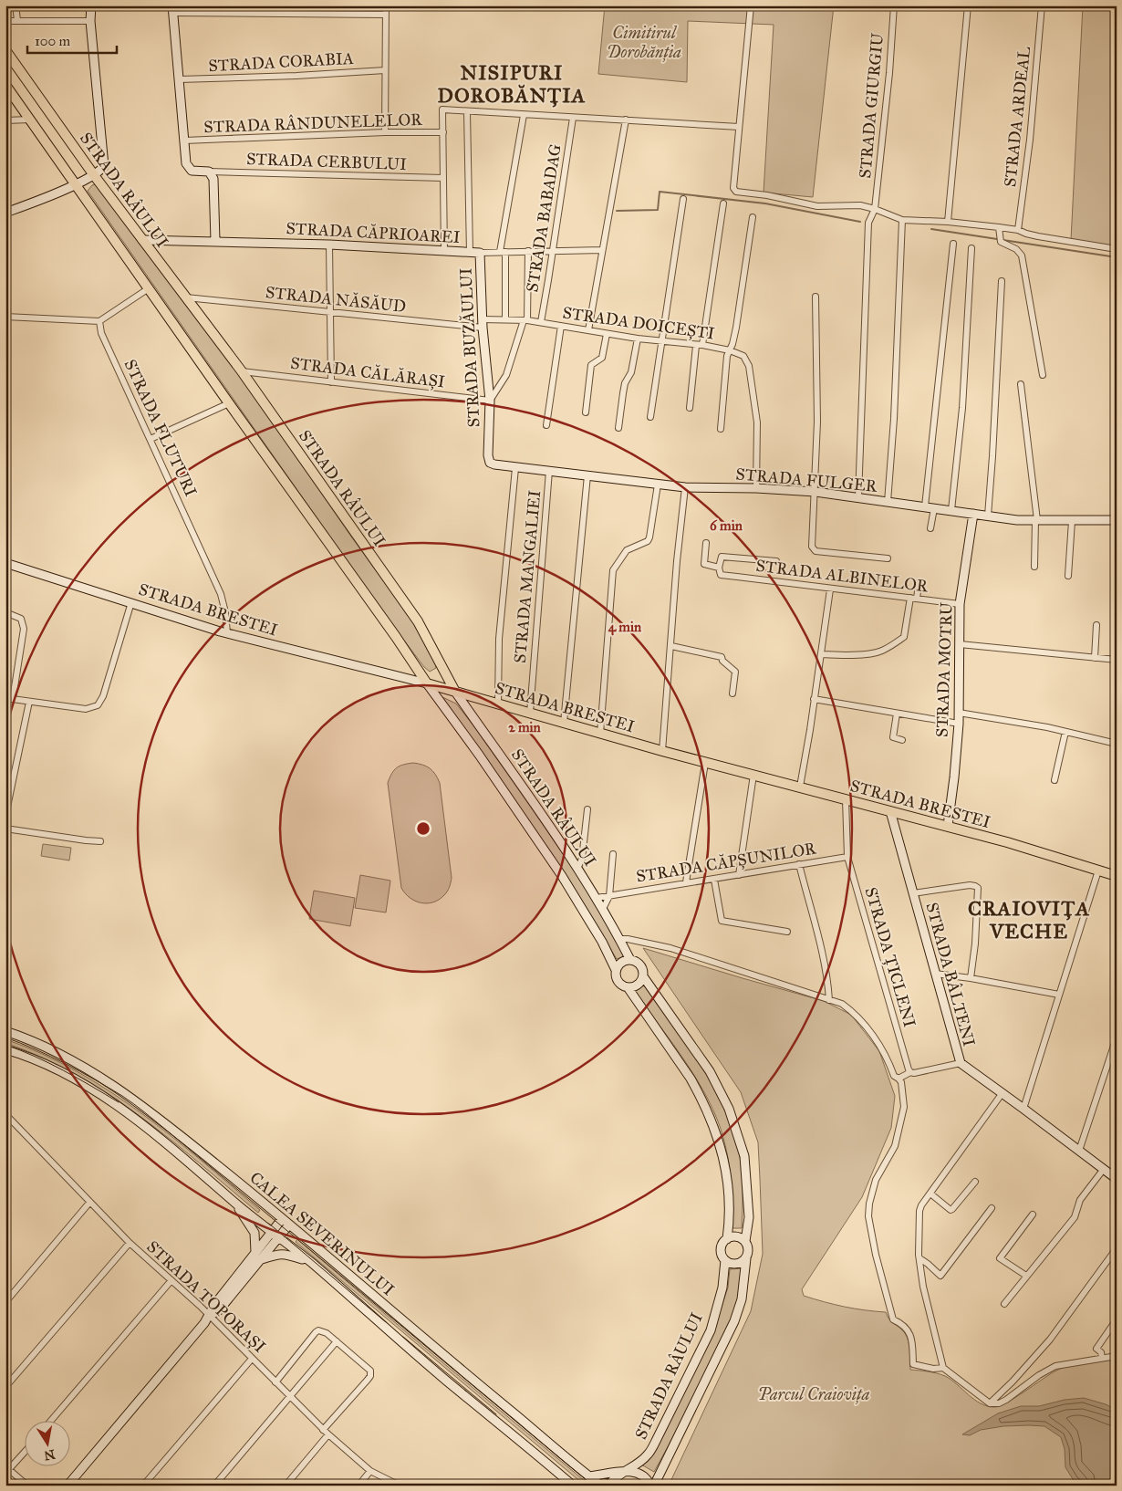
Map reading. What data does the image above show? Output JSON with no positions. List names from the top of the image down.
{
  "streets": {
    "main road": [
      "STRADA RÂULUI",
      "STRADA CĂPRIOAREI",
      "STRADA BUZĂULUI",
      "STRADA FULGER",
      "STRADA BRESTEI",
      "STRADA MOTRU",
      "STRADA BÂLTENI",
      "CALEA SEVERINULUI"
    ],
    "street": [
      "STRADA CORABIA",
      "STRADA GIURGIU",
      "STRADA ARDEAL",
      "STRADA RÂNDUNELELOR",
      "STRADA CERBULUI",
      "STRADA BABADAG",
      "STRADA NĂSĂUD",
      "STRADA DOICEȘTI",
      "STRADA CĂLĂRAȘI",
      "STRADA FLUTURI",
      "STRADA ALBINELOR",
      "STRADA MANGALIEI",
      "STRADA CĂPȘUNILOR",
      "STRADA ȚICLENI",
      "STRADA TOPORAȘI"
    ]
  },
  "crossings": [
    ["STRADA GIURGIU", "STRADA FULGER"],
    ["STRADA RÂNDUNELELOR", "STRADA BABADAG"],
    ["STRADA RÂNDUNELELOR", "STRADA BUZĂULUI"],
    ["STRADA CERBULUI", "STRADA BUZĂULUI"],
    ["STRADA RÂULUI", "STRADA CĂPRIOAREI"],
    ["STRADA RÂULUI", "STRADA NĂSĂUD"],
    ["STRADA RÂULUI", "STRADA CĂLĂRAȘI"],
    ["STRADA RÂULUI", "STRADA BRESTEI"],
    ["STRADA RÂULUI", "STRADA CĂPȘUNILOR"],
    ["STRADA BABADAG", "STRADA CĂPRIOAREI"],
    ["STRADA BABADAG", "STRADA DOICEȘTI"],
    ["STRADA CĂPRIOAREI", "STRADA BUZĂULUI"],
    ["STRADA NĂSĂUD", "STRADA DOICEȘTI"],
    ["STRADA NĂSĂUD", "STRADA BUZĂULUI"],
    ["STRADA DOICEȘTI", "STRADA BUZĂULUI"],
    ["STRADA DOICEȘTI", "STRADA FULGER"],
    ["STRADA BUZĂULUI", "STRADA CĂLĂRAȘI"],
    ["STRADA BUZĂULUI", "STRADA FULGER"],
    ["STRADA FLUTURI", "STRADA BRESTEI"],
    ["STRADA FULGER", "STRADA MANGALIEI"],
    ["STRADA FULGER", "STRADA MOTRU"],
    ["STRADA ALBINELOR", "STRADA MOTRU"],
    ["STRADA MANGALIEI", "STRADA BRESTEI"],
    ["STRADA BRESTEI", "STRADA MOTRU"],
    ["STRADA BRESTEI", "STRADA ȚICLENI"],
    ["STRADA BRESTEI", "STRADA BÂLTENI"],
    ["STRADA CĂPȘUNILOR", "STRADA ȚICLENI"]
  ],
  "districts": ["NISIPURI DOROBĂNȚIA", "CRAIOVIȚA VECHE"],
  "parks": ["Cimitirul Dorobănția", "Parcul Craiovița"],
  "scale_bar": "100 m",
  "north": "bottom",
  "rings": ["6 min", "4 min", "2 min"]
}
